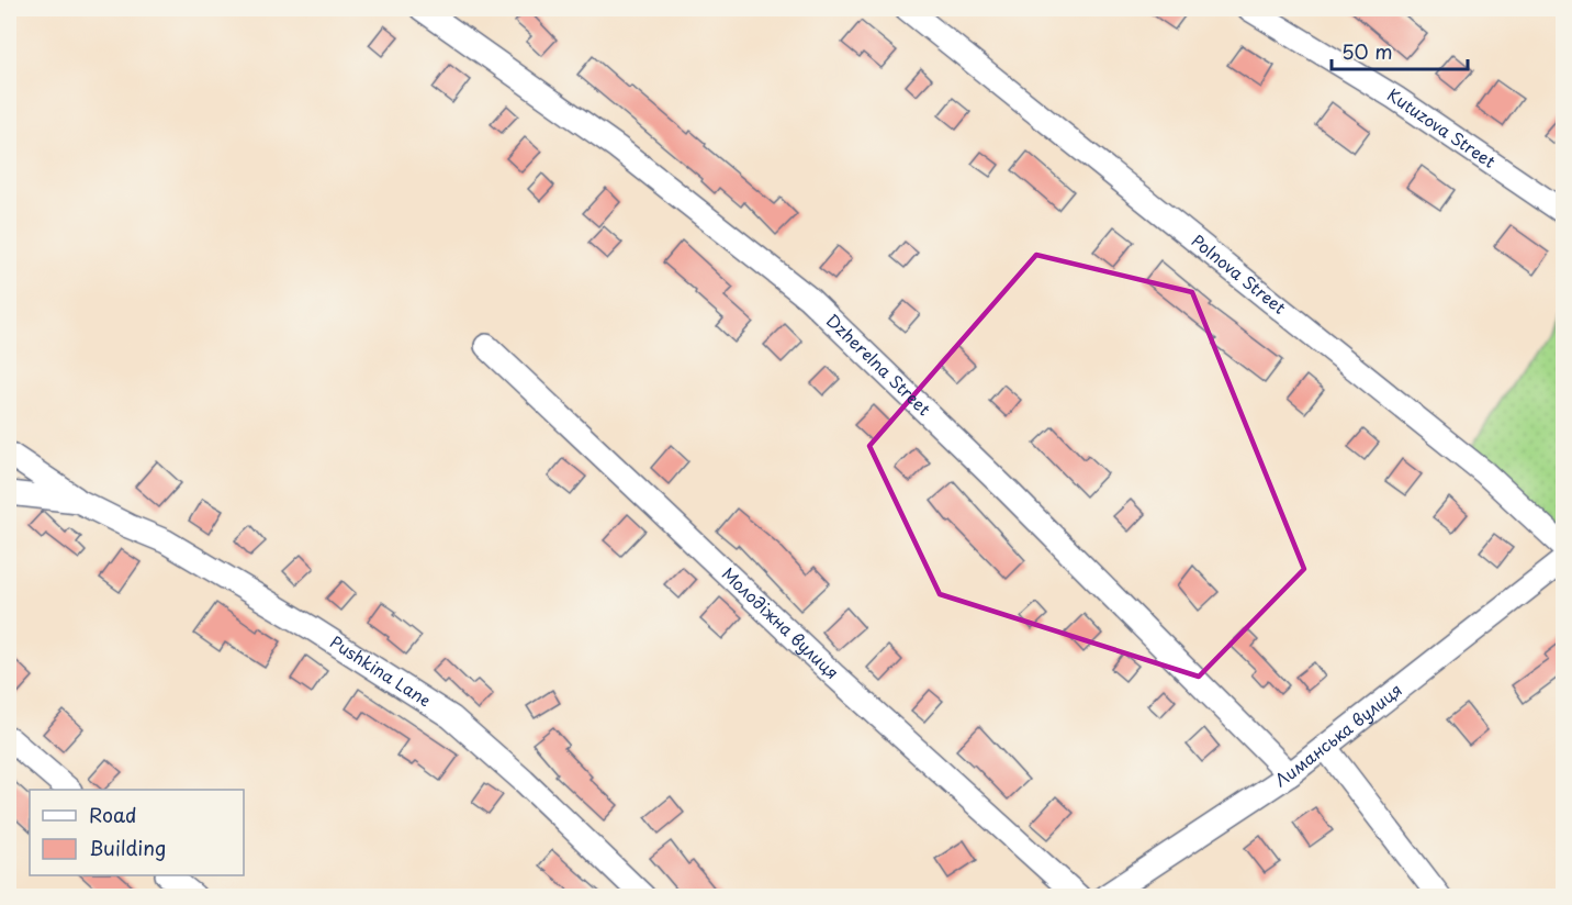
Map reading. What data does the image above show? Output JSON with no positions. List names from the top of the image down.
{
  "streets": {
    "street": [
      "Kutuzova Street",
      "Polnova Street",
      "Dzherelna Street",
      "Молодіжна вулиця",
      "Pushkina Lane",
      "Лиманська вулиця"
    ]
  },
  "crossings": [
    ["Dzherelna Street", "Лиманська вулиця"]
  ],
  "legend": ["Road", "Building"],
  "scale_bar": "50 m"
}
